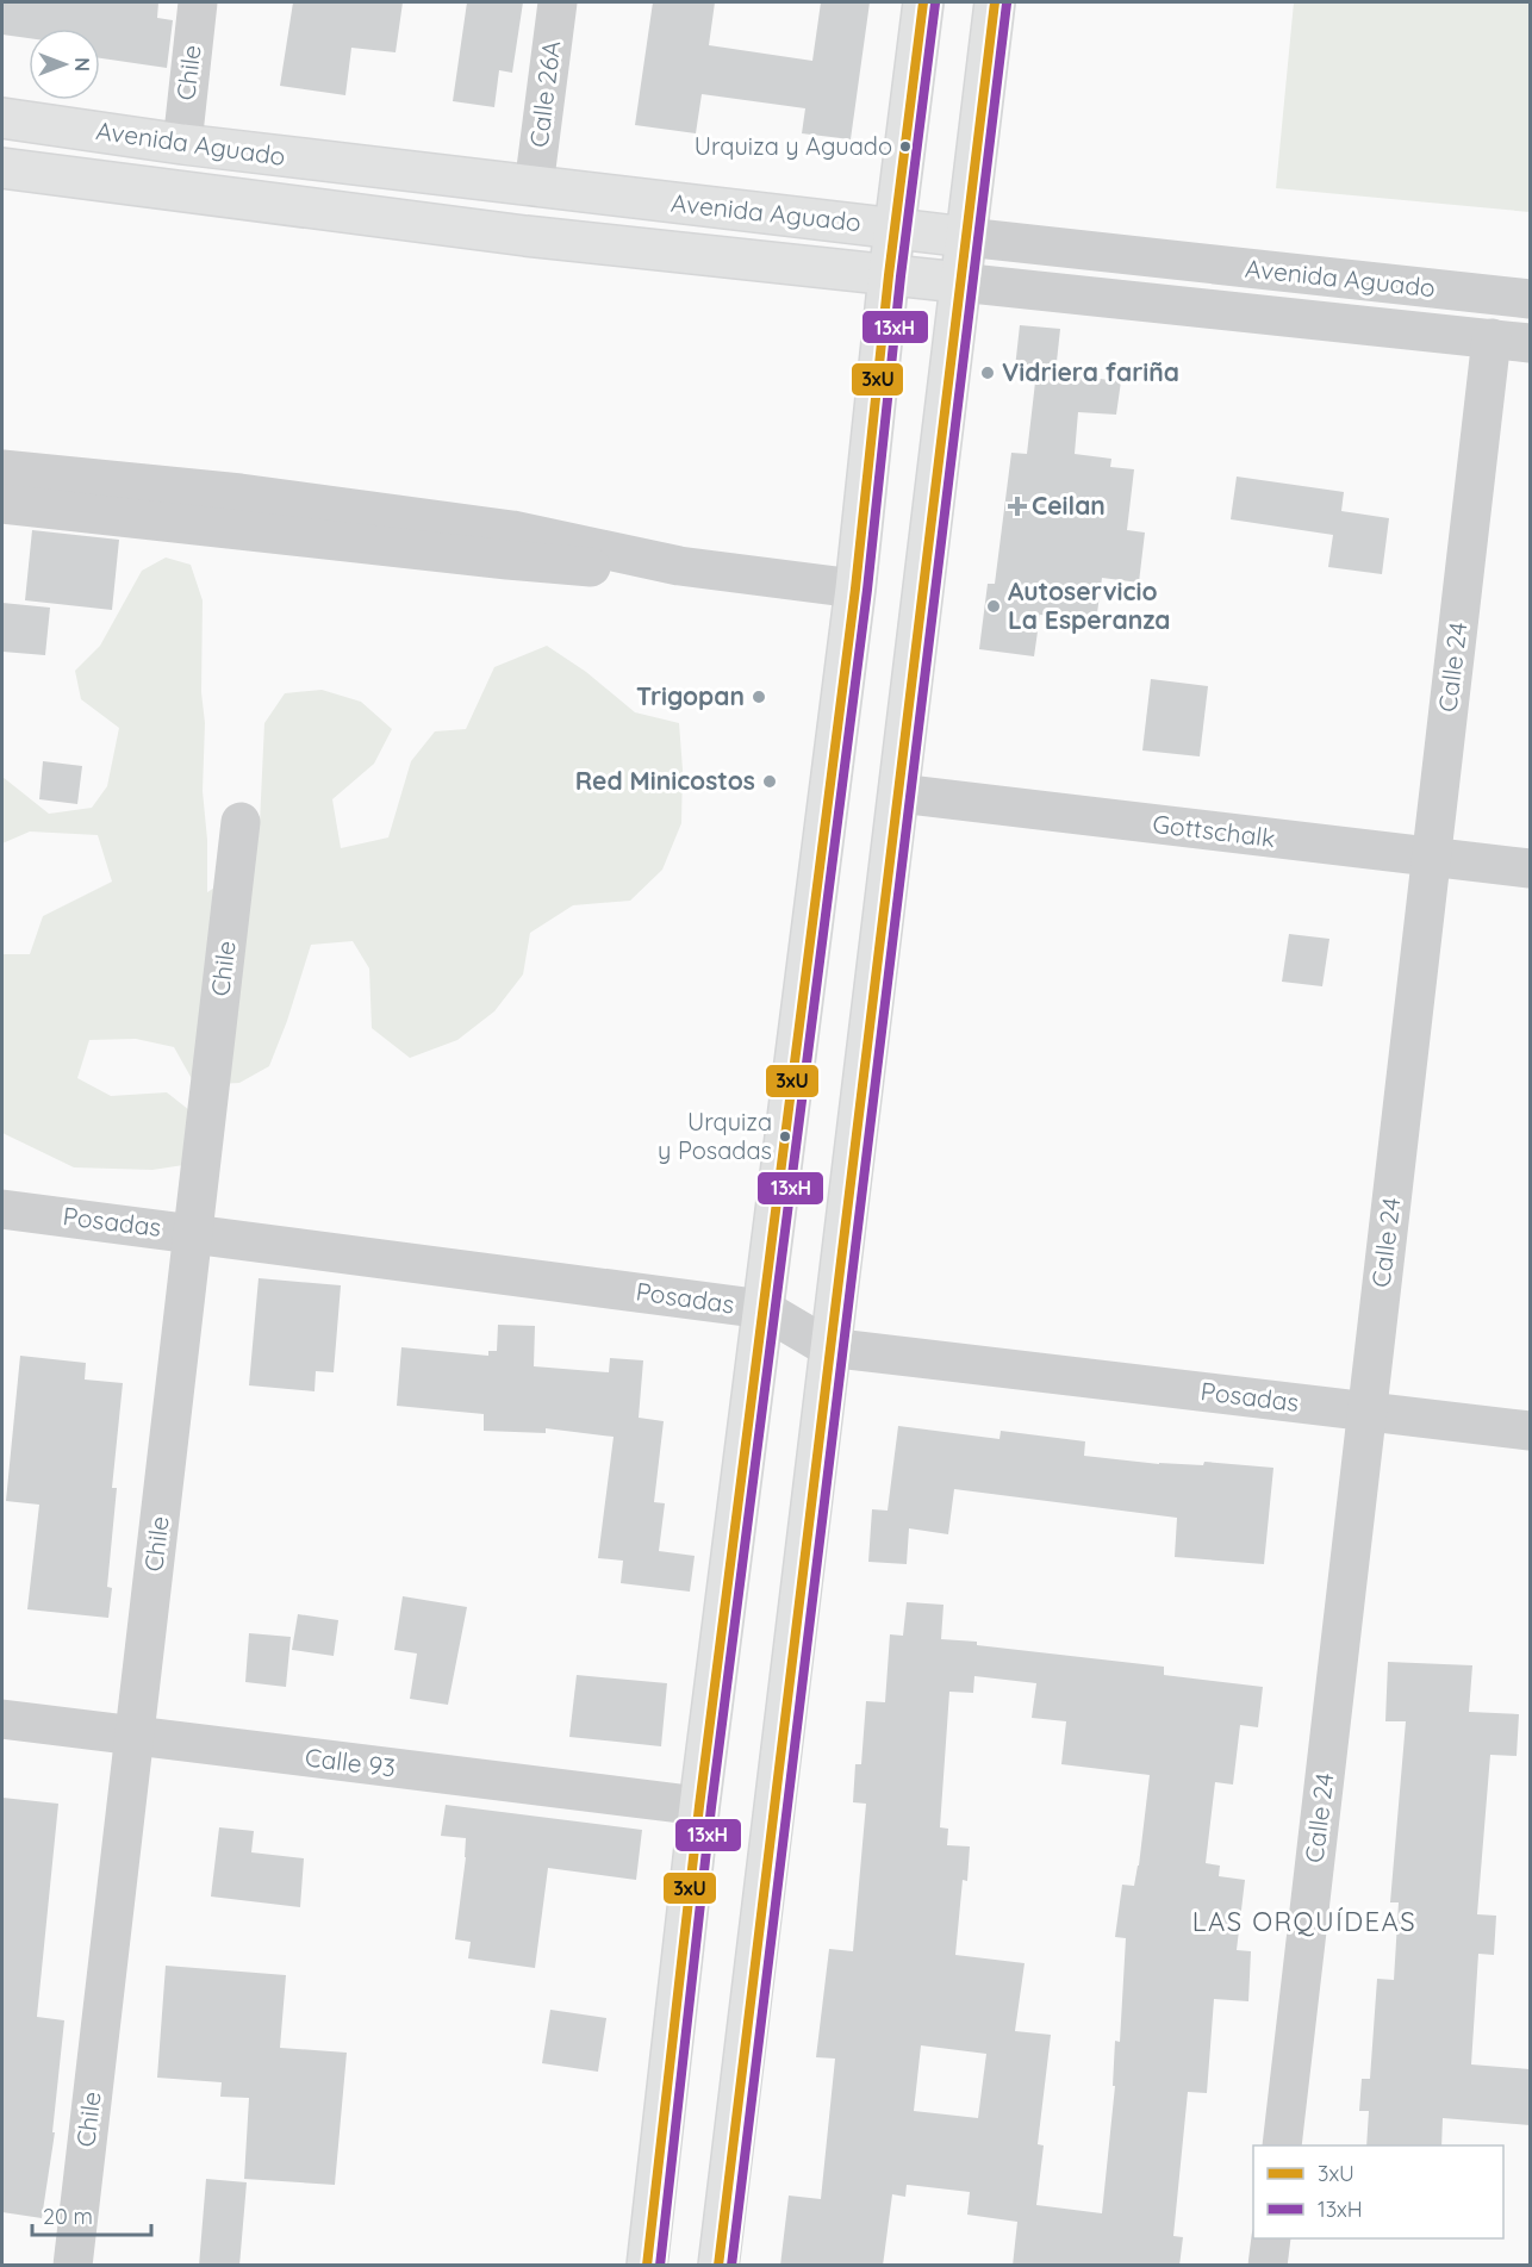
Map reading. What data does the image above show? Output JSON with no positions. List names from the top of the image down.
{
  "streets": {
    "main road": ["Avenida Aguado"],
    "street": [
      "Chile",
      "Calle 26A",
      "Calle 24",
      "Gottschalk",
      "Posadas",
      "Calle 93"
    ]
  },
  "crossings": [
    ["Chile", "Avenida Aguado"],
    ["Chile", "Posadas"],
    ["Chile", "Calle 93"],
    ["Calle 26A", "Avenida Aguado"],
    ["Avenida Aguado", "Calle 24"],
    ["Calle 24", "Gottschalk"],
    ["Calle 24", "Posadas"]
  ],
  "districts": ["LAS ORQUÍDEAS"],
  "places": {
    "other": [
      "Urquiza y Aguado",
      "Vidriera fariña",
      "Autoservicio La Esperanza",
      "Trigopan",
      "Red Minicostos",
      "Urquiza y Posadas"
    ],
    "health": ["Ceilan"]
  },
  "lines": ["transit line 3xU", "transit line 13xH"],
  "legend": ["3xU", "13xH"],
  "scale_bar": "20 m",
  "north": "right"
}
